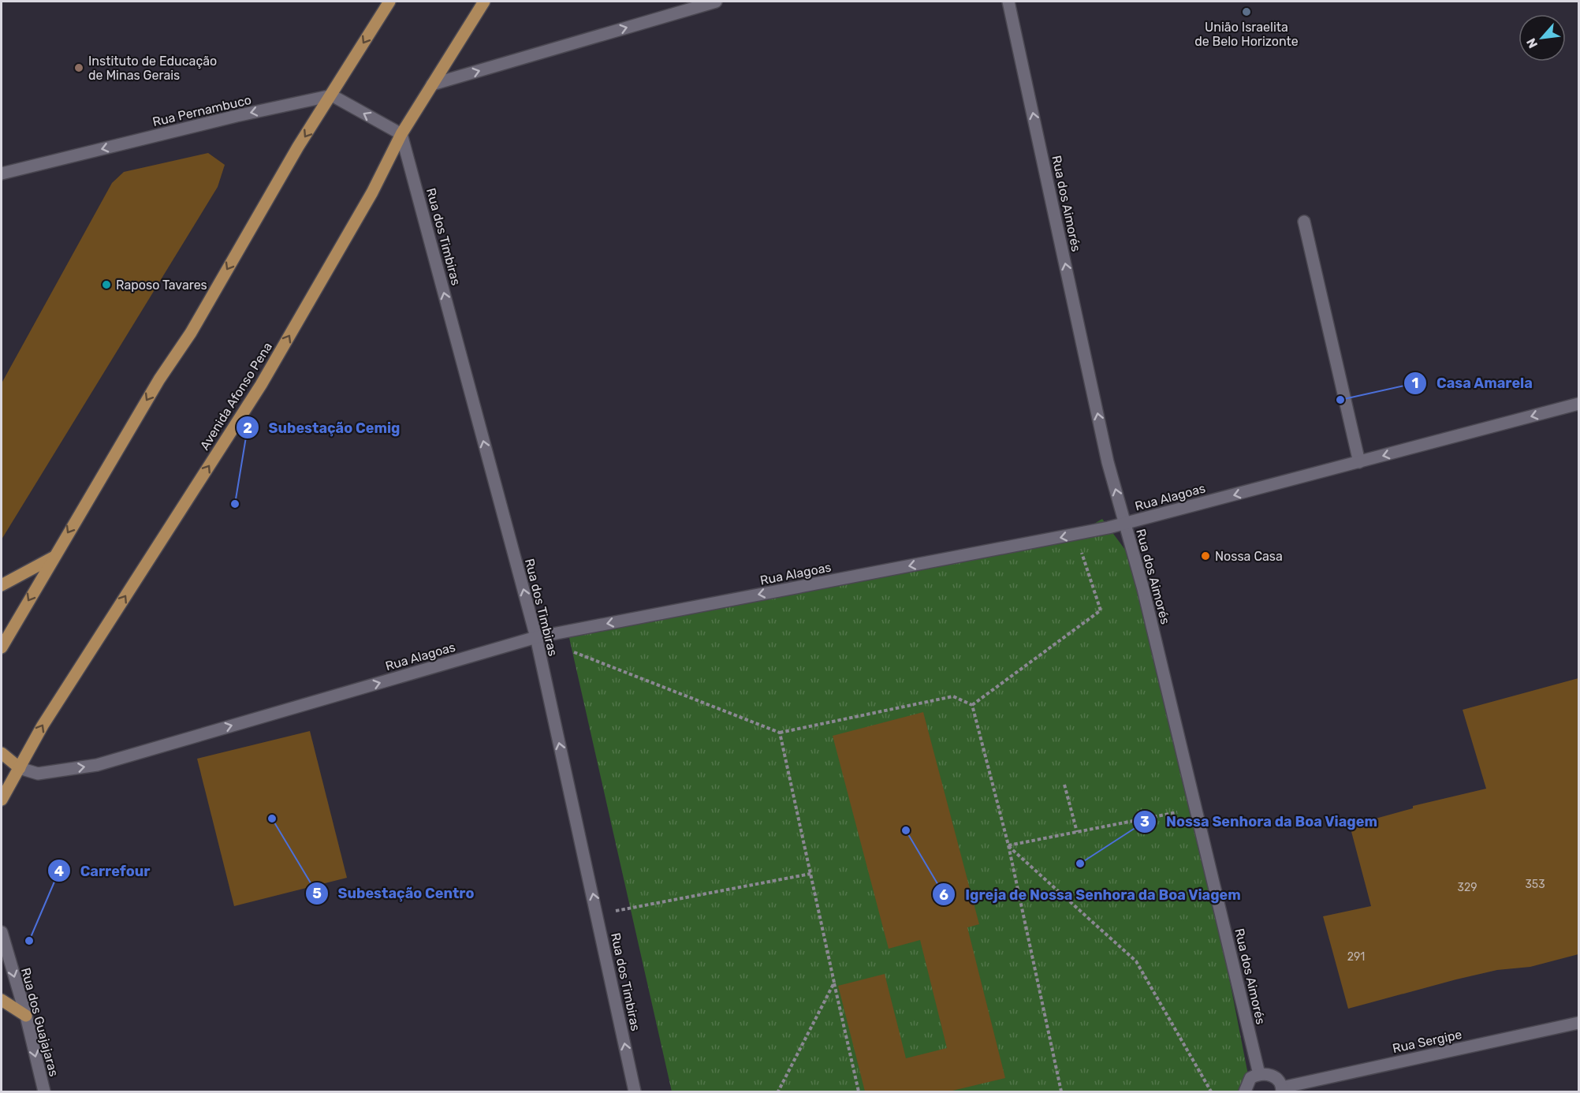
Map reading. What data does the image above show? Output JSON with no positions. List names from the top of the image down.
{
  "streets": {
    "main road": ["Avenida Afonso Pena"],
    "street": [
      "Rua Pernambuco",
      "Rua dos Aimorés",
      "Rua dos Timbiras",
      "Rua Alagoas",
      "Rua dos Guajajaras",
      "Rua Sergipe"
    ]
  },
  "crossings": [
    ["Rua dos Aimorés", "Rua Alagoas"],
    ["Rua dos Timbiras", "Avenida Afonso Pena"],
    ["Rua dos Timbiras", "Rua Alagoas"],
    ["Avenida Afonso Pena", "Rua Alagoas"]
  ],
  "one_way": [
    "Rua Pernambuco",
    "Rua dos Aimorés",
    "Rua dos Timbiras",
    "Rua dos Guajajaras"
  ],
  "places": [
    "União Israelita de Belo Horizonte",
    "Instituto de Educação de Minas Gerais",
    "Raposo Tavares",
    "Casa Amarela",
    "Subestação Cemig",
    "Nossa Casa",
    "Subestação Centro",
    "Igreja de Nossa Senhora da Boa Viagem",
    "Nossa Senhora da Boa Viagem",
    "Carrefour"
  ],
  "house_numbers": ["353", "329", "291"],
  "north": "bottom left"
}
